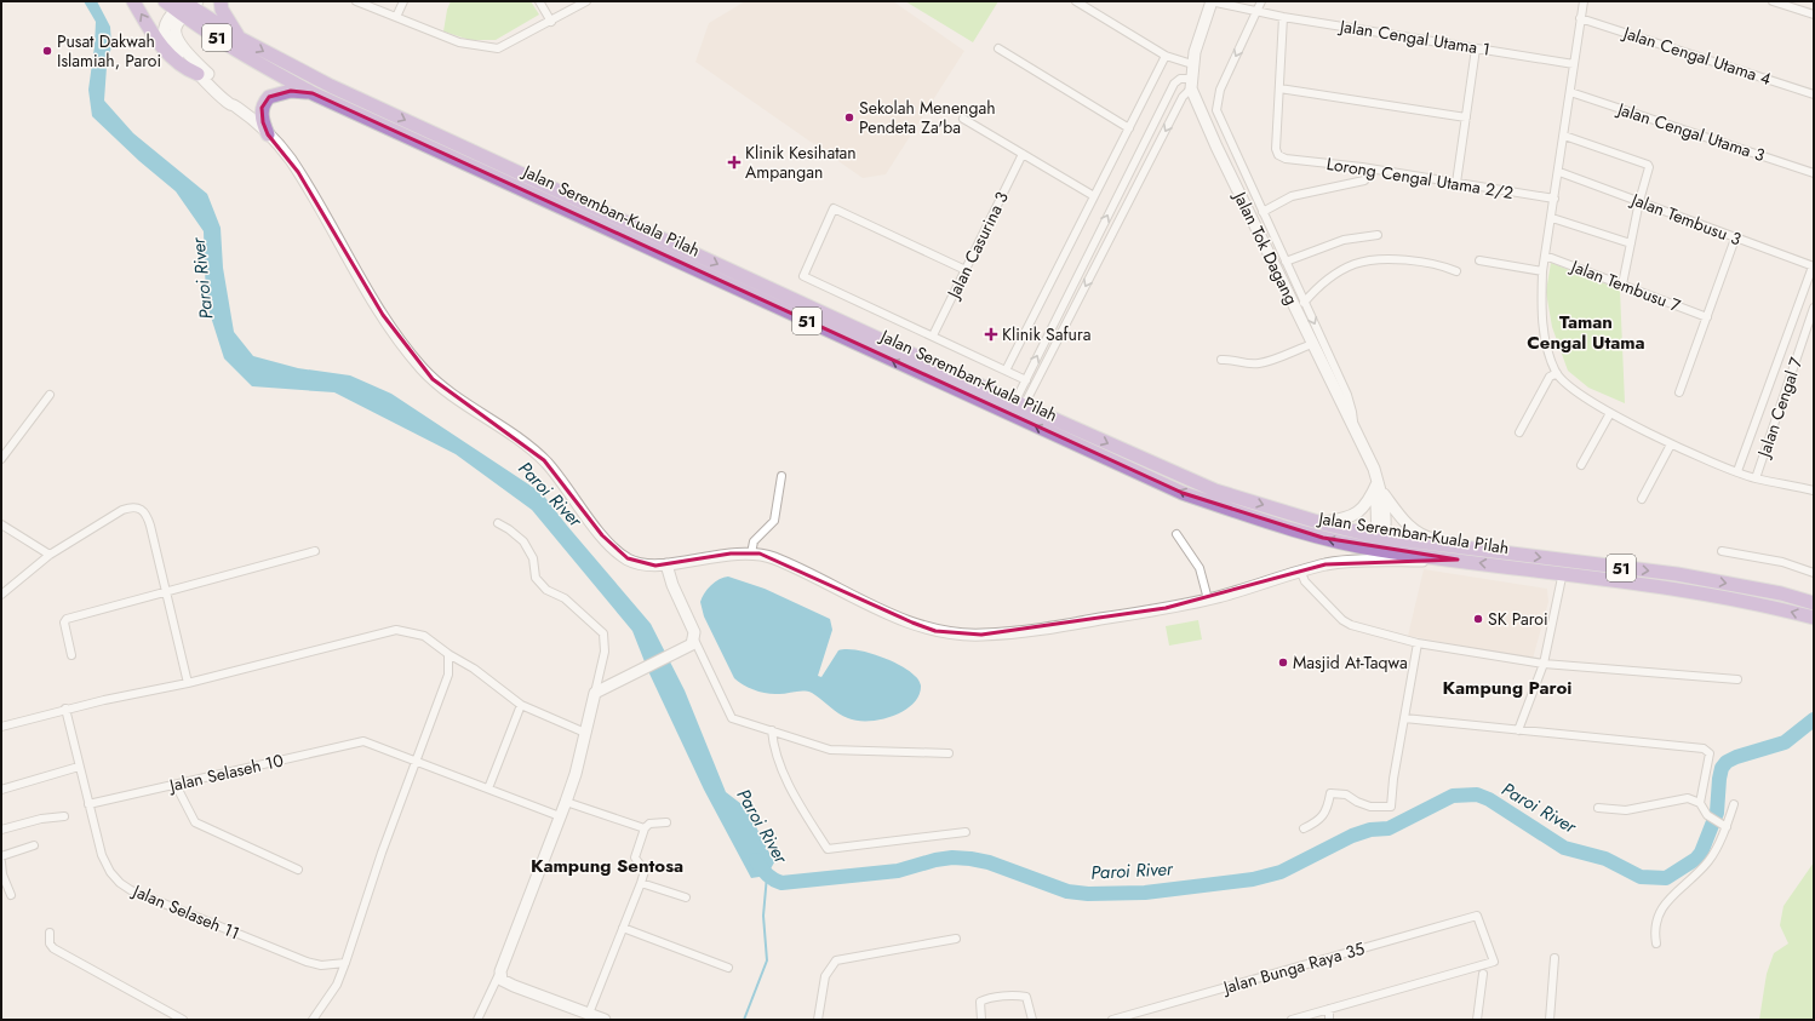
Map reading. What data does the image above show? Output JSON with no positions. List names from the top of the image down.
{
  "streets": {
    "highway": ["51", "Jalan Seremban-Kuala Pilah"],
    "street": [
      "Jalan Cengal Utama 1",
      "Jalan Cengal Utama 4",
      "Jalan Cengal Utama 3",
      "Lorong Cengal Utama 2/2",
      "Jalan Tembusu 3",
      "Jalan Casurina 3",
      "Jalan Tok Dagang",
      "Jalan Tembusu 7",
      "Jalan Cengal 7",
      "Jalan Selaseh 10",
      "Jalan Selaseh 11",
      "Jalan Bunga Raya 35"
    ]
  },
  "crossings": [
    ["Jalan Seremban-Kuala Pilah", "Jalan Tok Dagang"],
    ["Jalan Selaseh 10", "Jalan Selaseh 11"]
  ],
  "districts": ["Taman Cengal Utama", "Kampung Paroi", "Kampung Sentosa"],
  "water": ["Paroi River"],
  "places": {
    "other": [
      "Pusat Dakwah Islamiah, Paroi",
      "Sekolah Menengah Pendeta Za'ba",
      "SK Paroi",
      "Masjid At-Taqwa"
    ],
    "health": ["Klinik Kesihatan Ampangan", "Klinik Safura"]
  }
}
